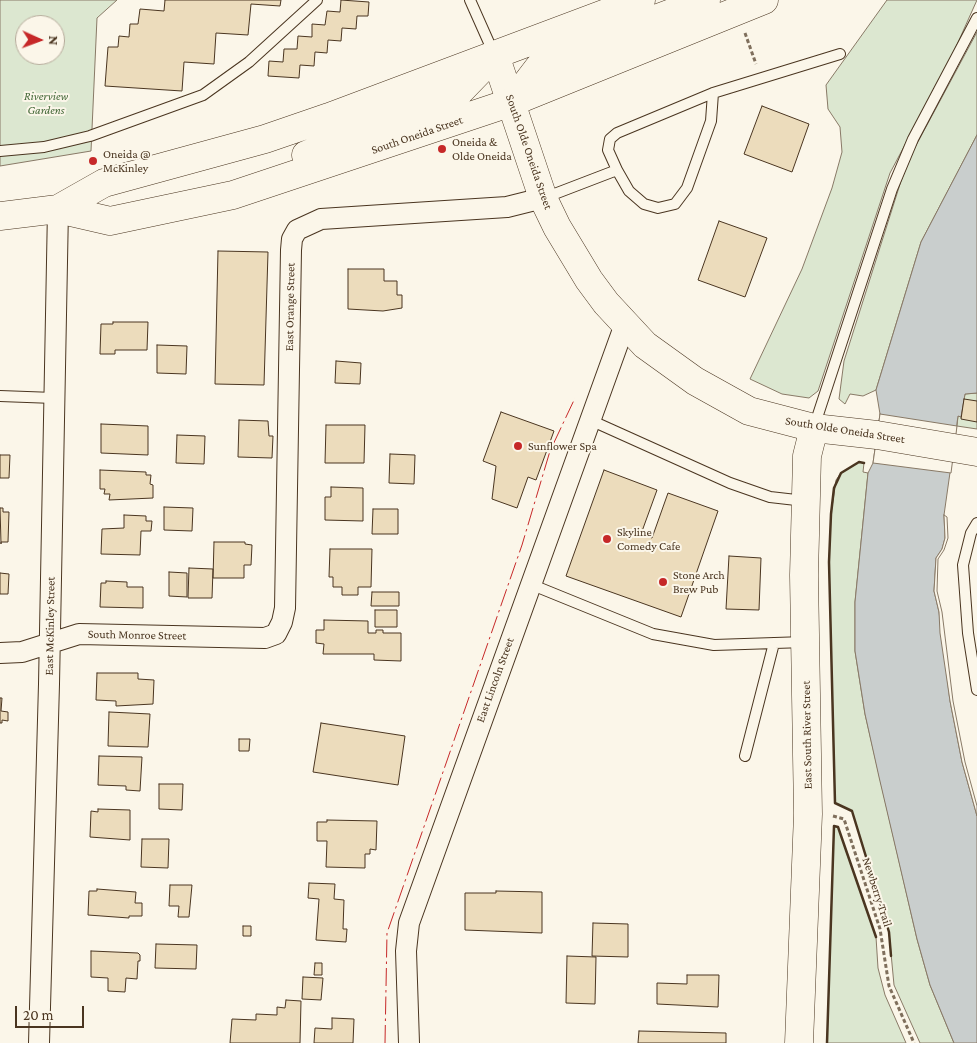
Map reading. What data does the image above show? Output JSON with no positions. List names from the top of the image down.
{
  "streets": {
    "main road": ["South Oneida Street", "South Olde Oneida Street", "East South River Street"],
    "street": [
      "East Orange Street",
      "East McKinley Street",
      "South Monroe Street",
      "East Lincoln Street"
    ],
    "path": ["Newberry Trail"]
  },
  "crossings": [
    ["South Oneida Street", "South Olde Oneida Street"],
    ["South Oneida Street", "East McKinley Street"],
    ["South Olde Oneida Street", "East Orange Street"],
    ["South Olde Oneida Street", "East Lincoln Street"],
    ["South Olde Oneida Street", "East South River Street"],
    ["East Orange Street", "South Monroe Street"],
    ["East McKinley Street", "South Monroe Street"]
  ],
  "parks": ["Riverview Gardens"],
  "places": [
    "Oneida & Olde Oneida",
    "Oneida @ McKinley",
    "Sunflower Spa",
    "Skyline Comedy Cafe",
    "Stone Arch Brew Pub"
  ],
  "scale_bar": "20 m",
  "north": "right"
}
